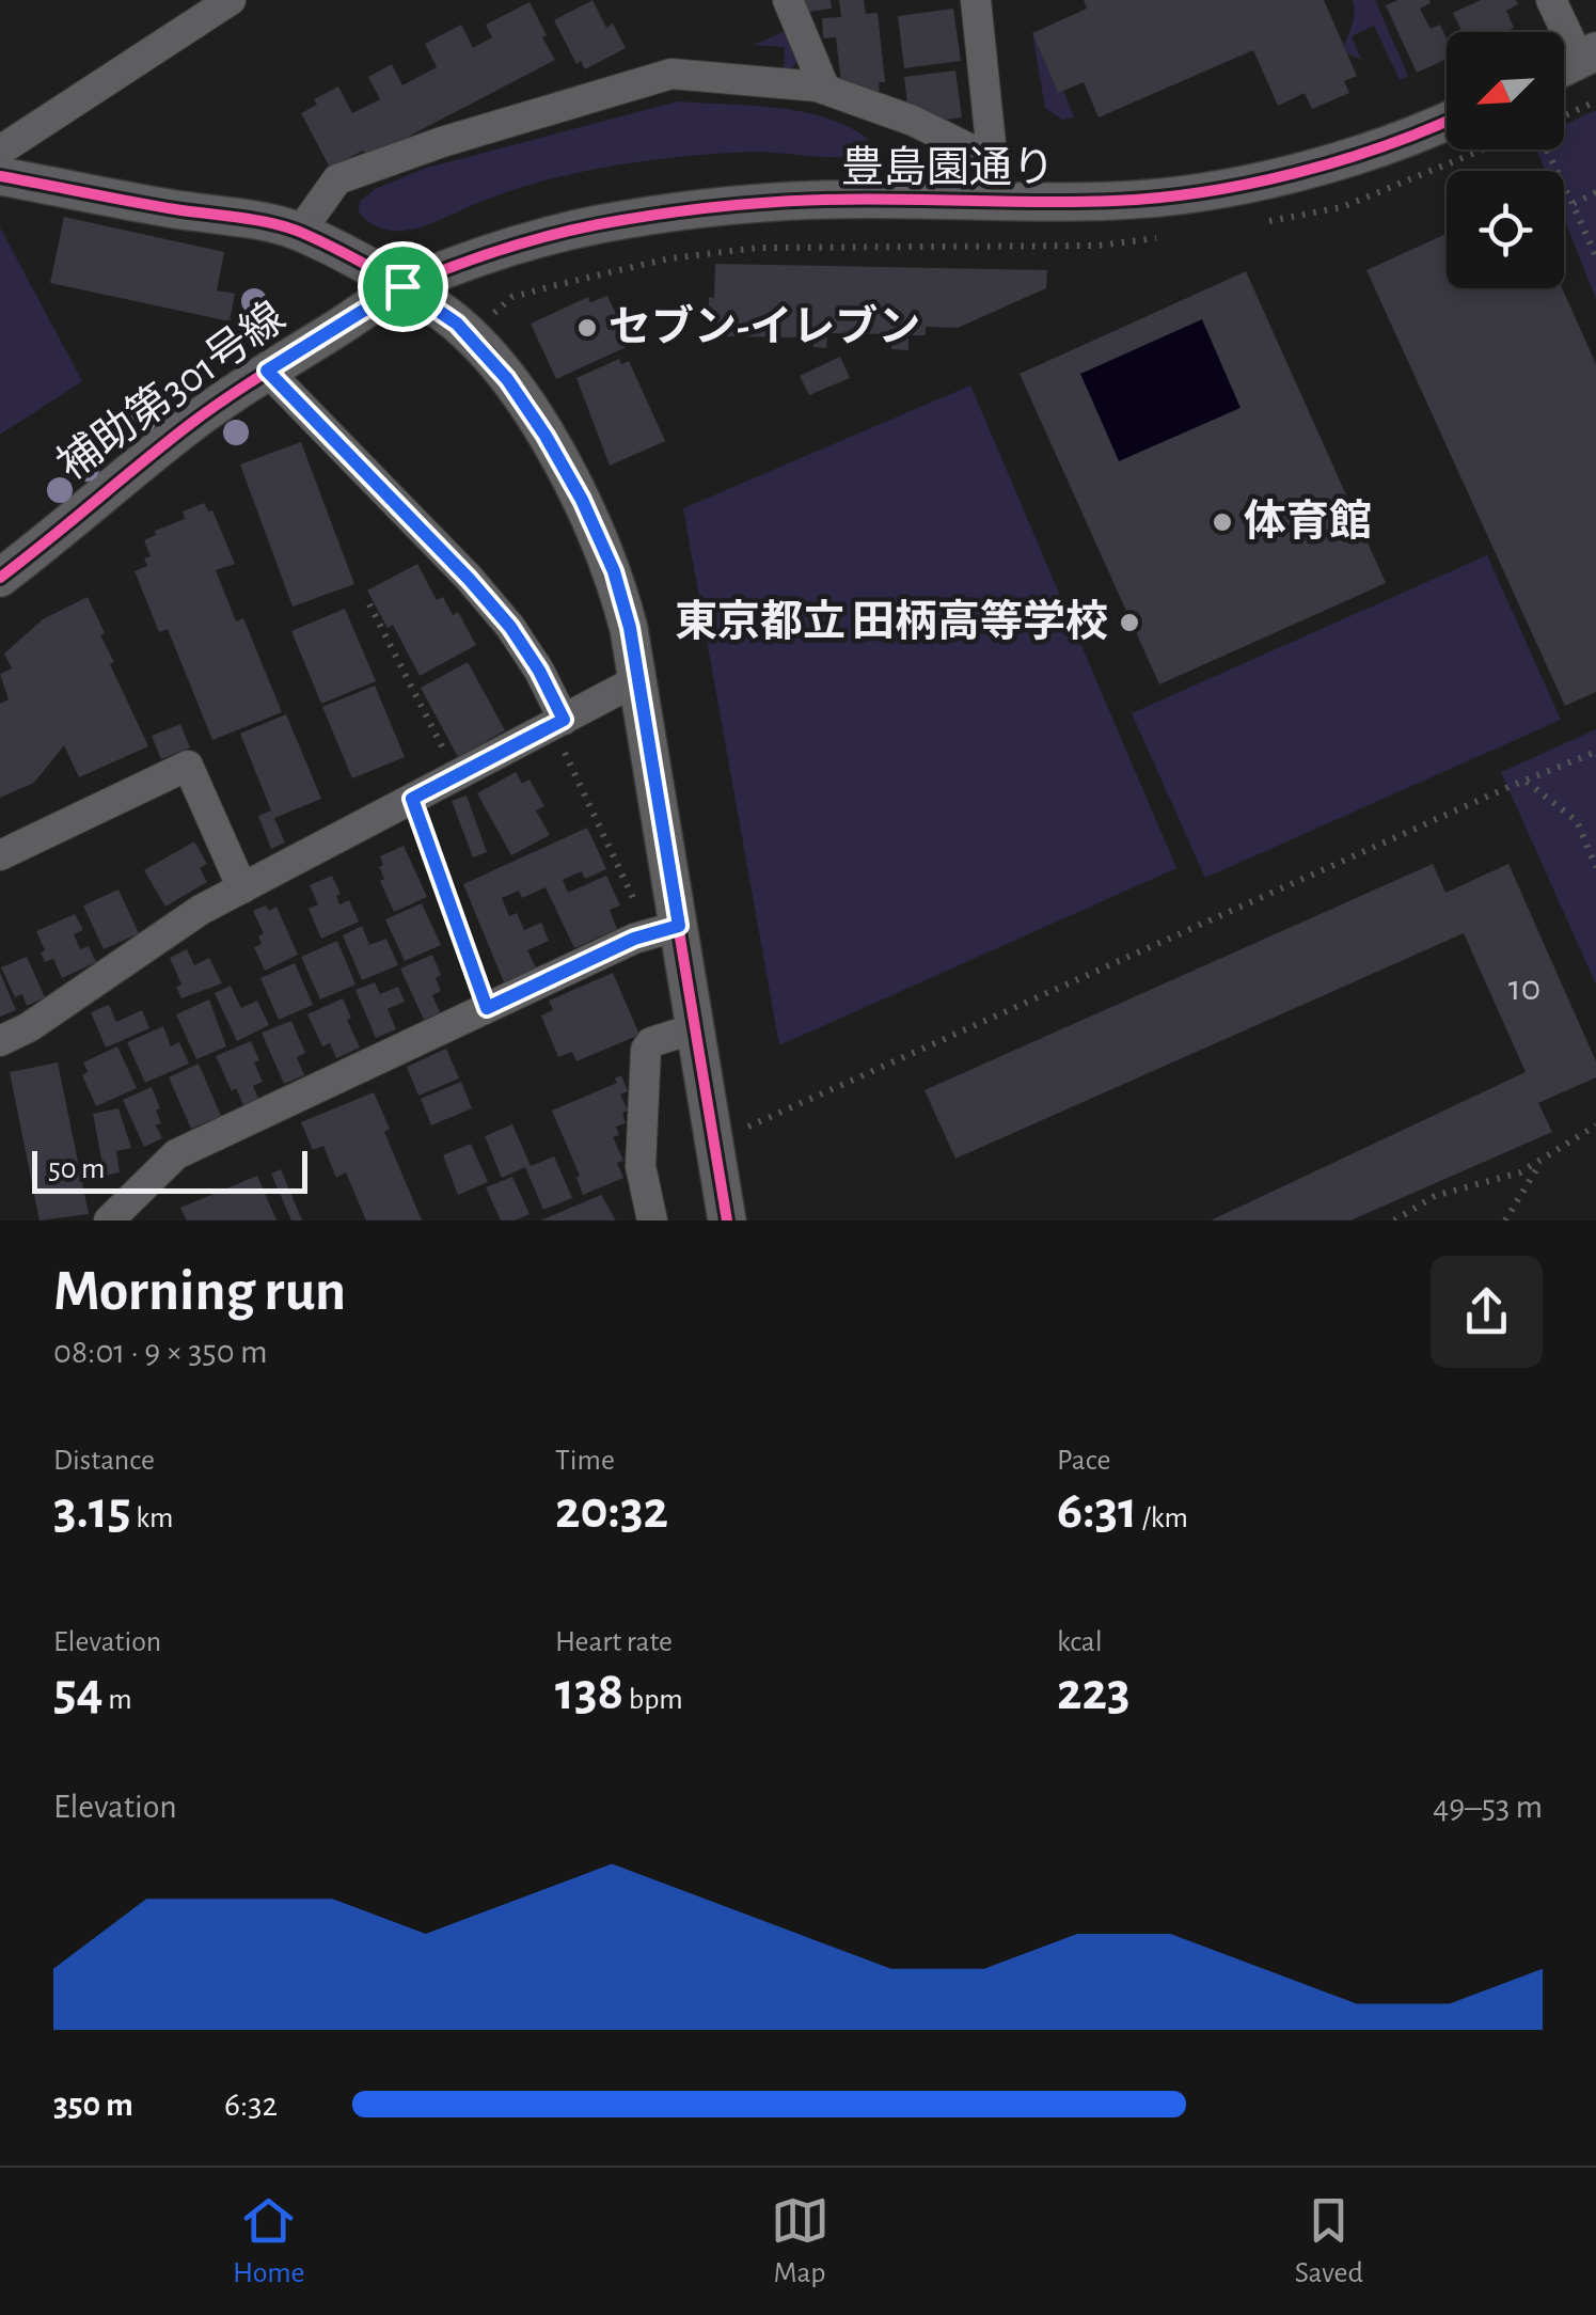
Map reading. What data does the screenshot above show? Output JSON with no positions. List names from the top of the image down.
{
  "streets": {
    "street": ["豊島園通り", "補助第301号線"]
  },
  "crossings": [
    ["豊島園通り", "補助第301号線"]
  ],
  "places": ["セブン-イレブン", "体育館", "東京都立 田柄高等学校"],
  "house_numbers": ["10"],
  "scale_bar": "50 m",
  "north": "bottom left",
  "page": {
    "scale": "50 m",
    "heading": ["Morning run", "08:01 · 9 × 350 m"],
    "stats": [
      ["Distance", "3.15 km"],
      ["Time", "20:32"],
      ["Pace", "6:31 /km"],
      ["Elevation", "54 m"],
      ["Heart rate", "138 bpm"],
      ["kcal", "223"]
    ],
    "chart": ["Elevation", "49–53 m"],
    "list": [
      {
        "name": "350 m",
        "note": "6:32"
      }
    ],
    "tabs": ["Home", "Map", "Saved"]
  }
}
